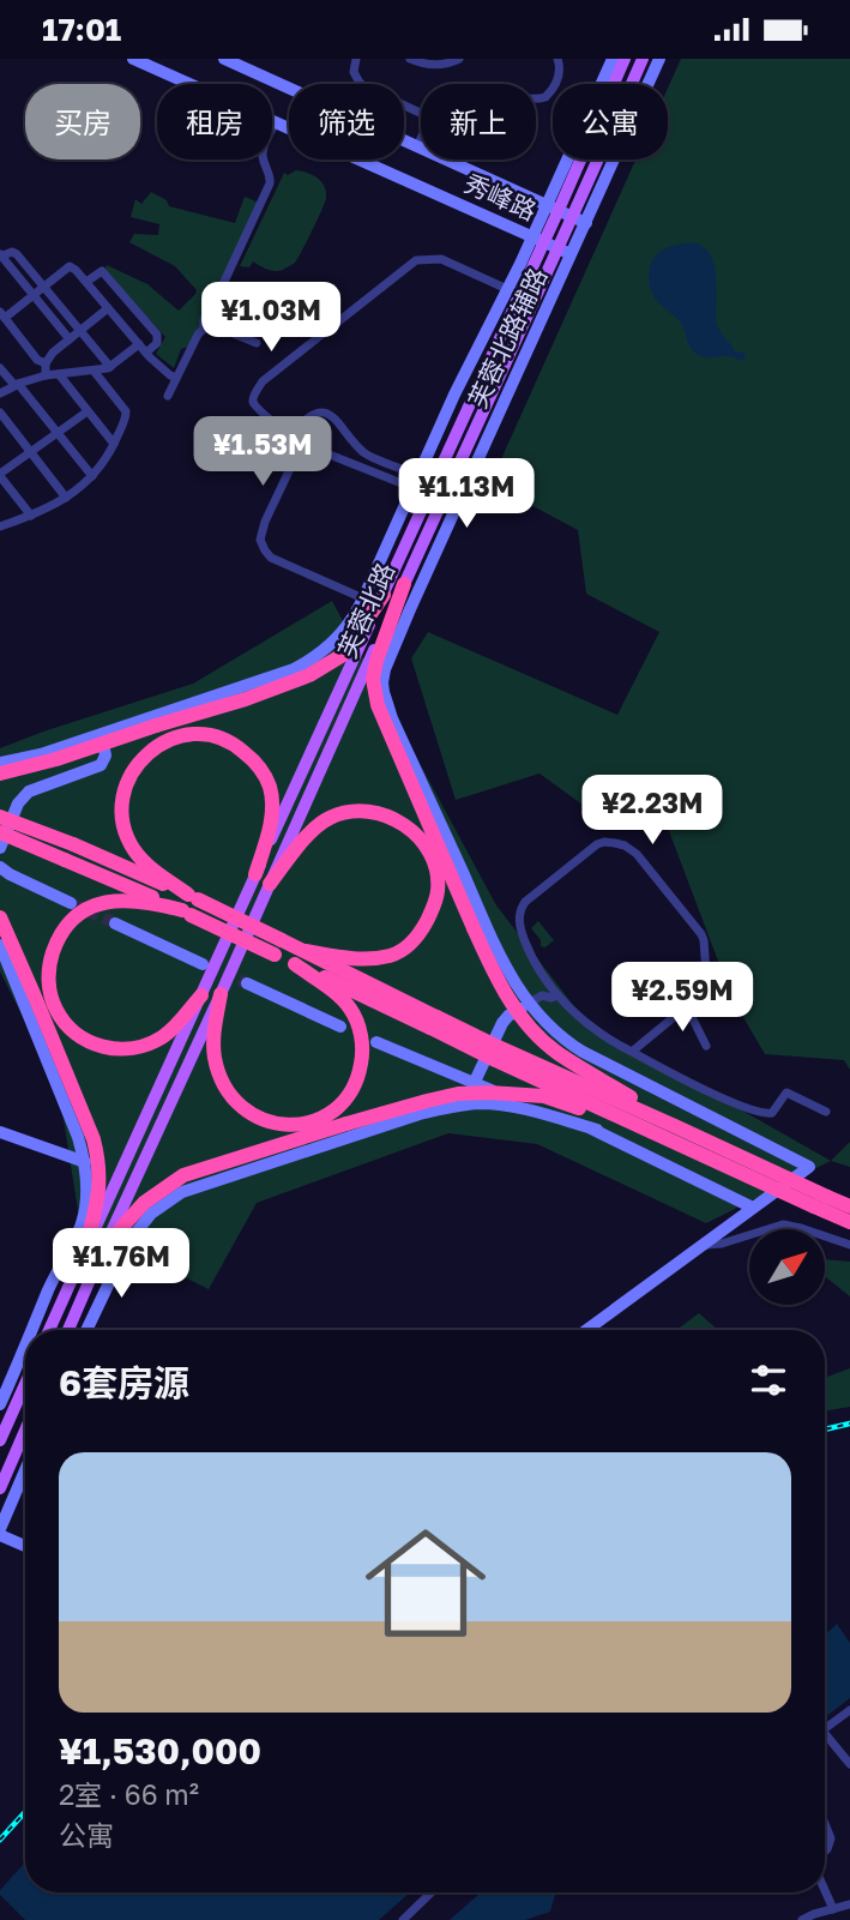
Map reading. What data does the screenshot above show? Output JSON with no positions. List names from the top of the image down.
{
  "streets": {
    "main road": ["芙蓉北路"],
    "street": ["秀峰路", "芙蓉北路辅路"]
  },
  "crossings": [
    ["秀峰路", "芙蓉北路辅路"],
    ["秀峰路", "芙蓉北路"],
    ["芙蓉北路辅路", "芙蓉北路"]
  ],
  "north": "top right",
  "page": {
    "status": "17:01",
    "chip": [
      "买房",
      "租房",
      "筛选",
      "新上",
      "公寓"
    ],
    "price": [
      "¥1.03M",
      "¥1.53M",
      "¥1.13M",
      "¥2.23M",
      "¥2.59M",
      "¥1.76M"
    ],
    "heading": "6套房源",
    "list": [
      {
        "name": "¥1,530,000",
        "note": "2室 · 66 m² · 公寓"
      }
    ]
  }
}
